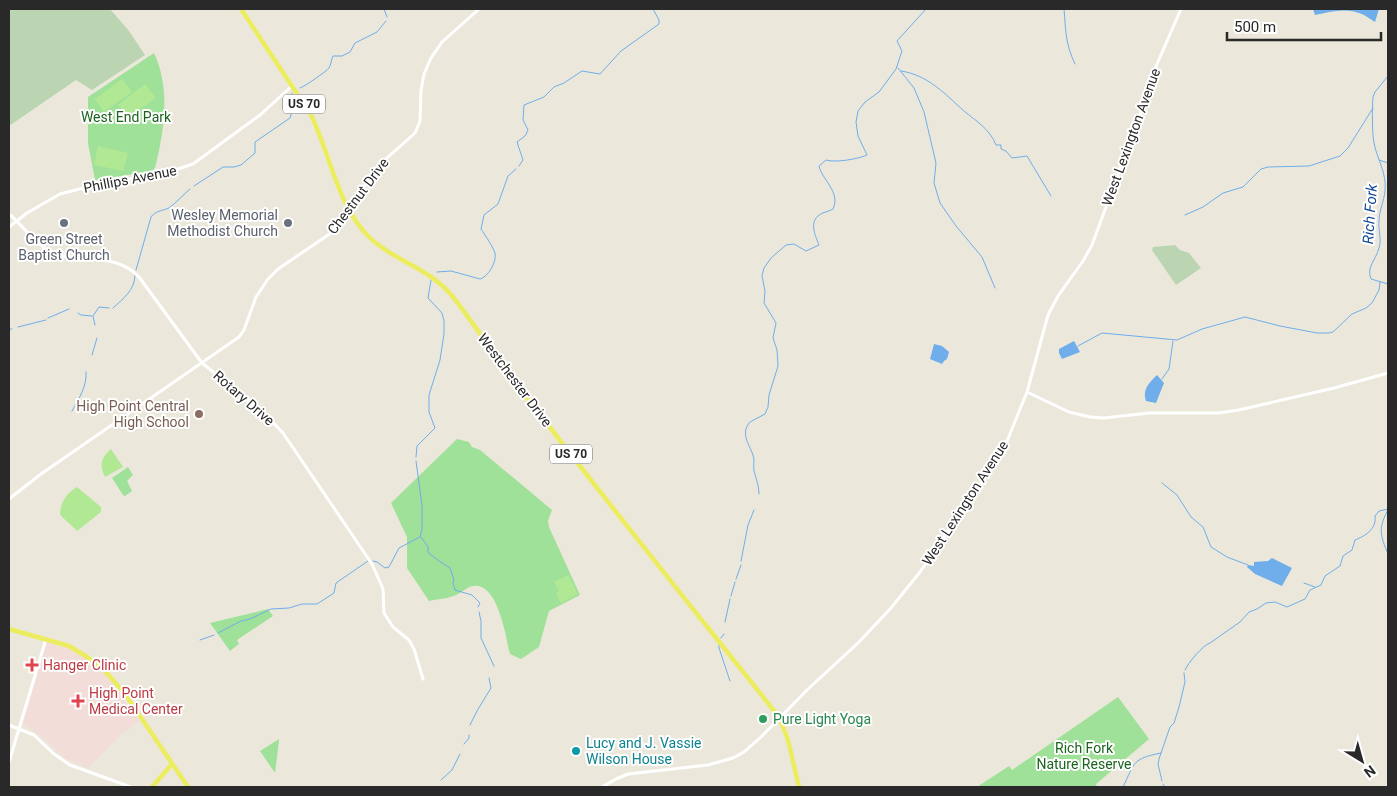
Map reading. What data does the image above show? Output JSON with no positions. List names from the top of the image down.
{
  "streets": {
    "main road": ["US 70", "Westchester Drive"],
    "street": [
      "West Lexington Avenue",
      "Phillips Avenue",
      "Chestnut Drive",
      "Rotary Drive"
    ]
  },
  "crossings": [
    ["West Lexington Avenue", "Westchester Drive"],
    ["Phillips Avenue", "Westchester Drive"],
    ["Phillips Avenue", "Rotary Drive"],
    ["Chestnut Drive", "Westchester Drive"],
    ["Chestnut Drive", "Rotary Drive"]
  ],
  "water": ["Rich Fork"],
  "parks": ["West End Park", "Rich Fork Nature Reserve"],
  "places": {
    "other": [
      "Green Street Baptist Church",
      "Wesley Memorial Methodist Church",
      "High Point Central High School",
      "Pure Light Yoga",
      "Lucy and J. Vassie Wilson House"
    ],
    "health": ["Hanger Clinic", "High Point Medical Center"]
  },
  "scale_bar": "500 m",
  "north": "bottom right"
}
